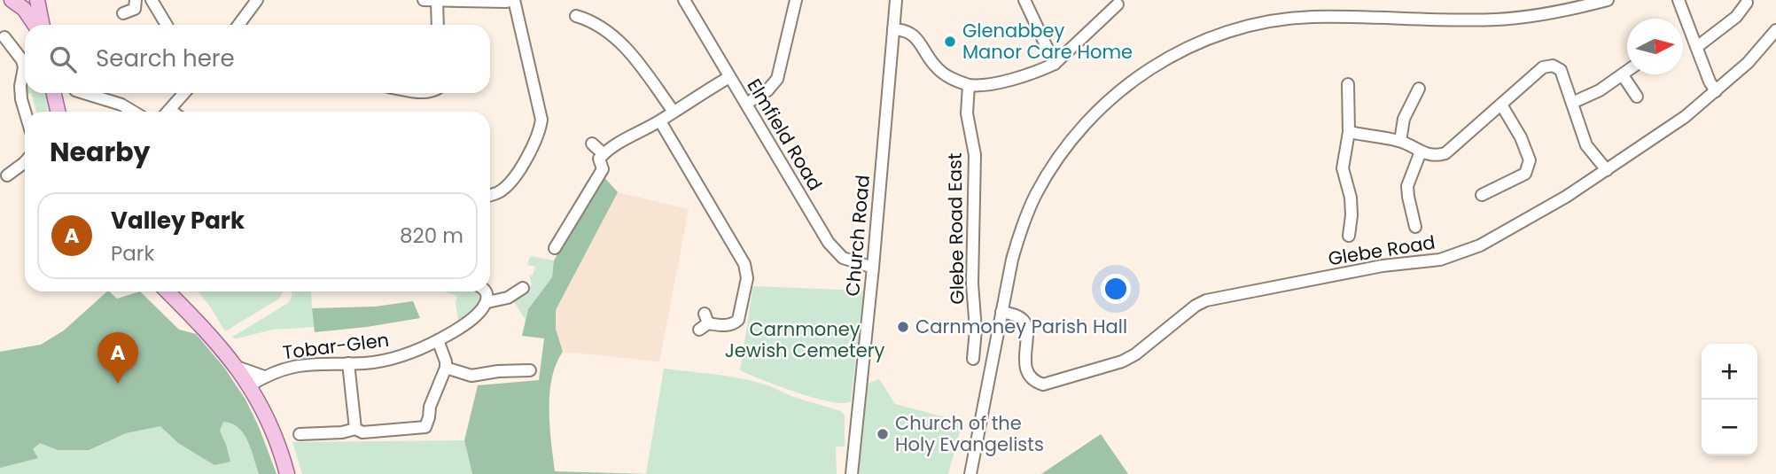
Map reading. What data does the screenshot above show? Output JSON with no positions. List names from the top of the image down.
{
  "streets": {
    "street": [
      "Elmfield Road",
      "Glebe Road East",
      "Church Road",
      "Glebe Road",
      "Tobar-Glen"
    ]
  },
  "crossings": [
    ["Elmfield Road", "Church Road"]
  ],
  "parks": ["Carnmoney Jewish Cemetery"],
  "places": ["Glenabbey Manor Care Home", "Carnmoney Parish Hall", "Church of the Holy Evangelists"],
  "north": "right",
  "page": {
    "search": "Search here",
    "heading": "Nearby",
    "list": [
      {
        "mark": "A",
        "name": "Valley Park",
        "note": "Park",
        "value": "820 m"
      }
    ],
    "pins": "A",
    "map_buttons": ["+", "−"]
  }
}
